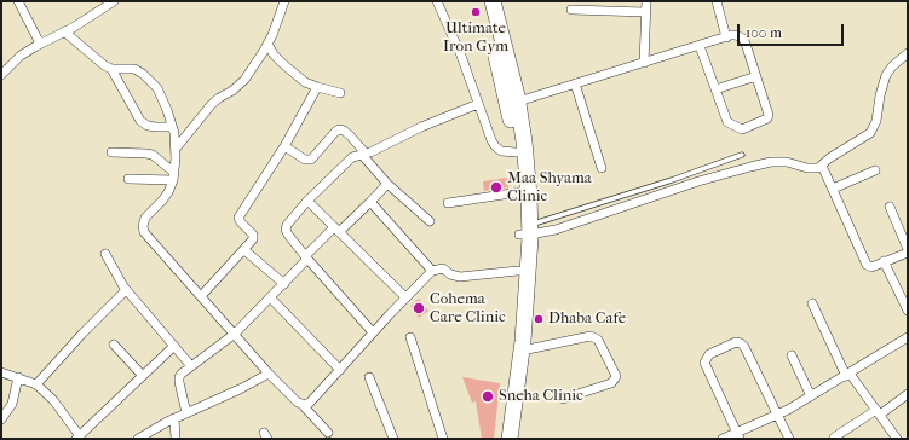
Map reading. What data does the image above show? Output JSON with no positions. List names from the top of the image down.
{
  "places": [
    "Ultimate Iron Gym",
    "Maa Shyama Clinic",
    "Cohema Care Clinic",
    "Dhaba Cafe",
    "Sneha Clinic"
  ],
  "scale_bar": "100 m"
}
